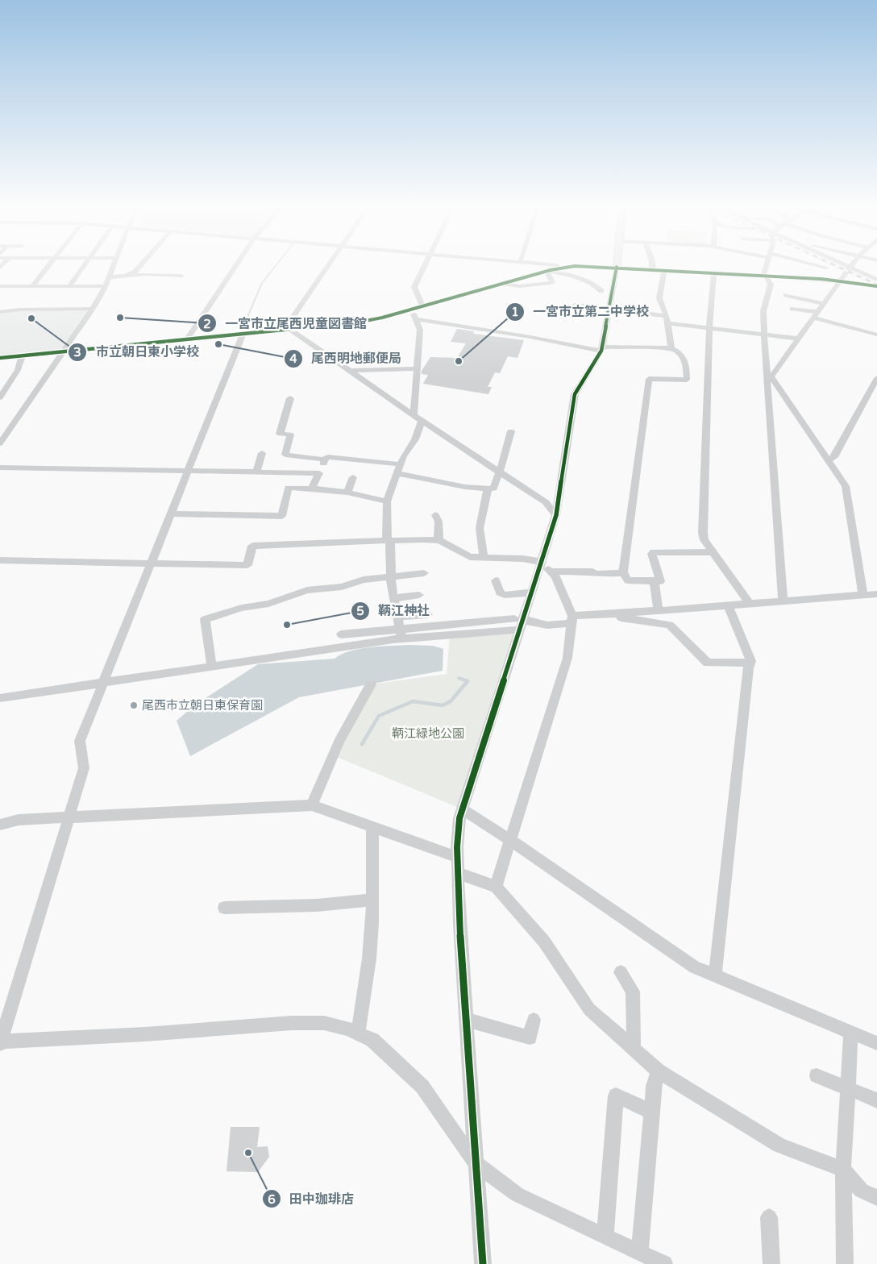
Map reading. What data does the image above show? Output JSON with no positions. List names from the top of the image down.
{
  "parks": ["鞆江緑地公園"],
  "places": [
    "一宮市立尾西児童図書館",
    "市立朝日東小学校",
    "尾西明地郵便局",
    "一宮市立第二中学校",
    "鞆江神社",
    "尾西市立朝日東保育園",
    "田中珈琲店"
  ]
}
